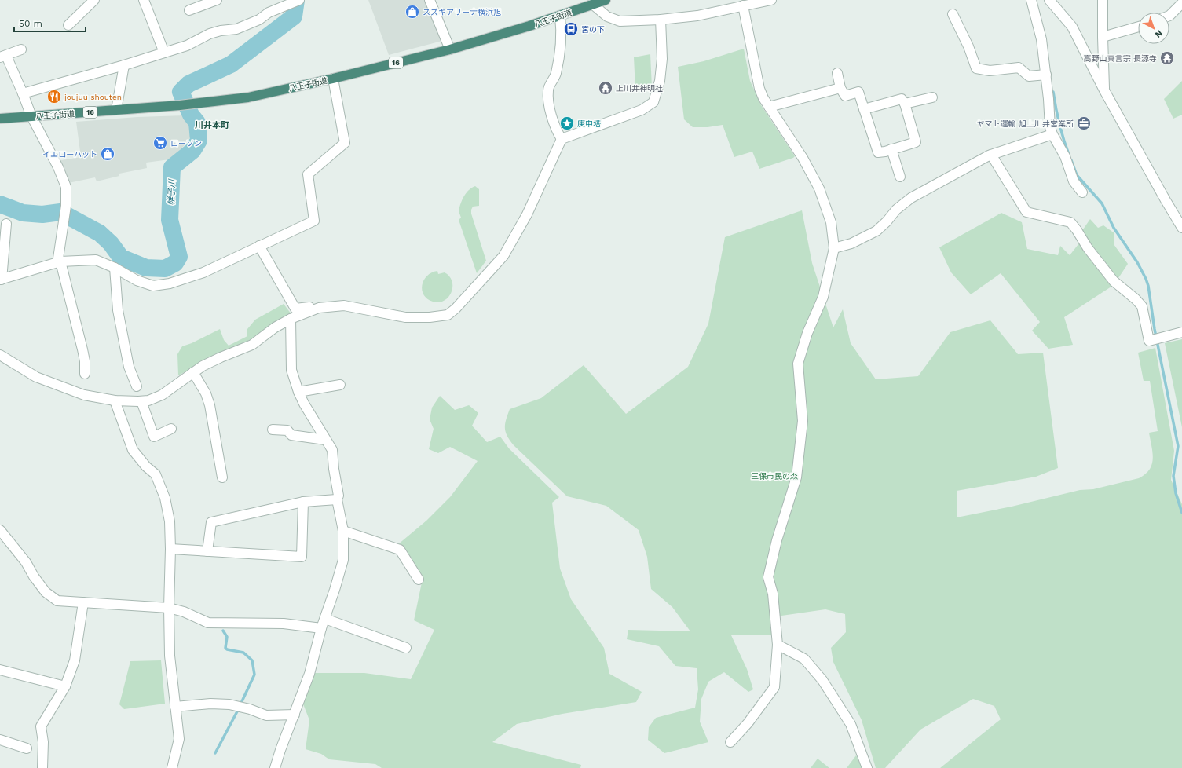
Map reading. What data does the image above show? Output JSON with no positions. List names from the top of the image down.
{
  "streets": {
    "highway": ["八王子街道", "16"]
  },
  "districts": ["川井本町"],
  "water": ["帷子川"],
  "parks": ["三保市民の森"],
  "places": {
    "shop": ["スズキアリーナ横浜旭", "イエローハット"],
    "bus stop": ["宮の下"],
    "temple": ["高野山真言宗 長源寺", "上川井神明社"],
    "restaurant": ["joujuu shouten"],
    "place": ["庚申塔"],
    "office": ["ヤマト運輸 旭上川井営業所"],
    "supermarket": ["ローソン"]
  },
  "scale_bar": "50 m",
  "north": "bottom right"
}
